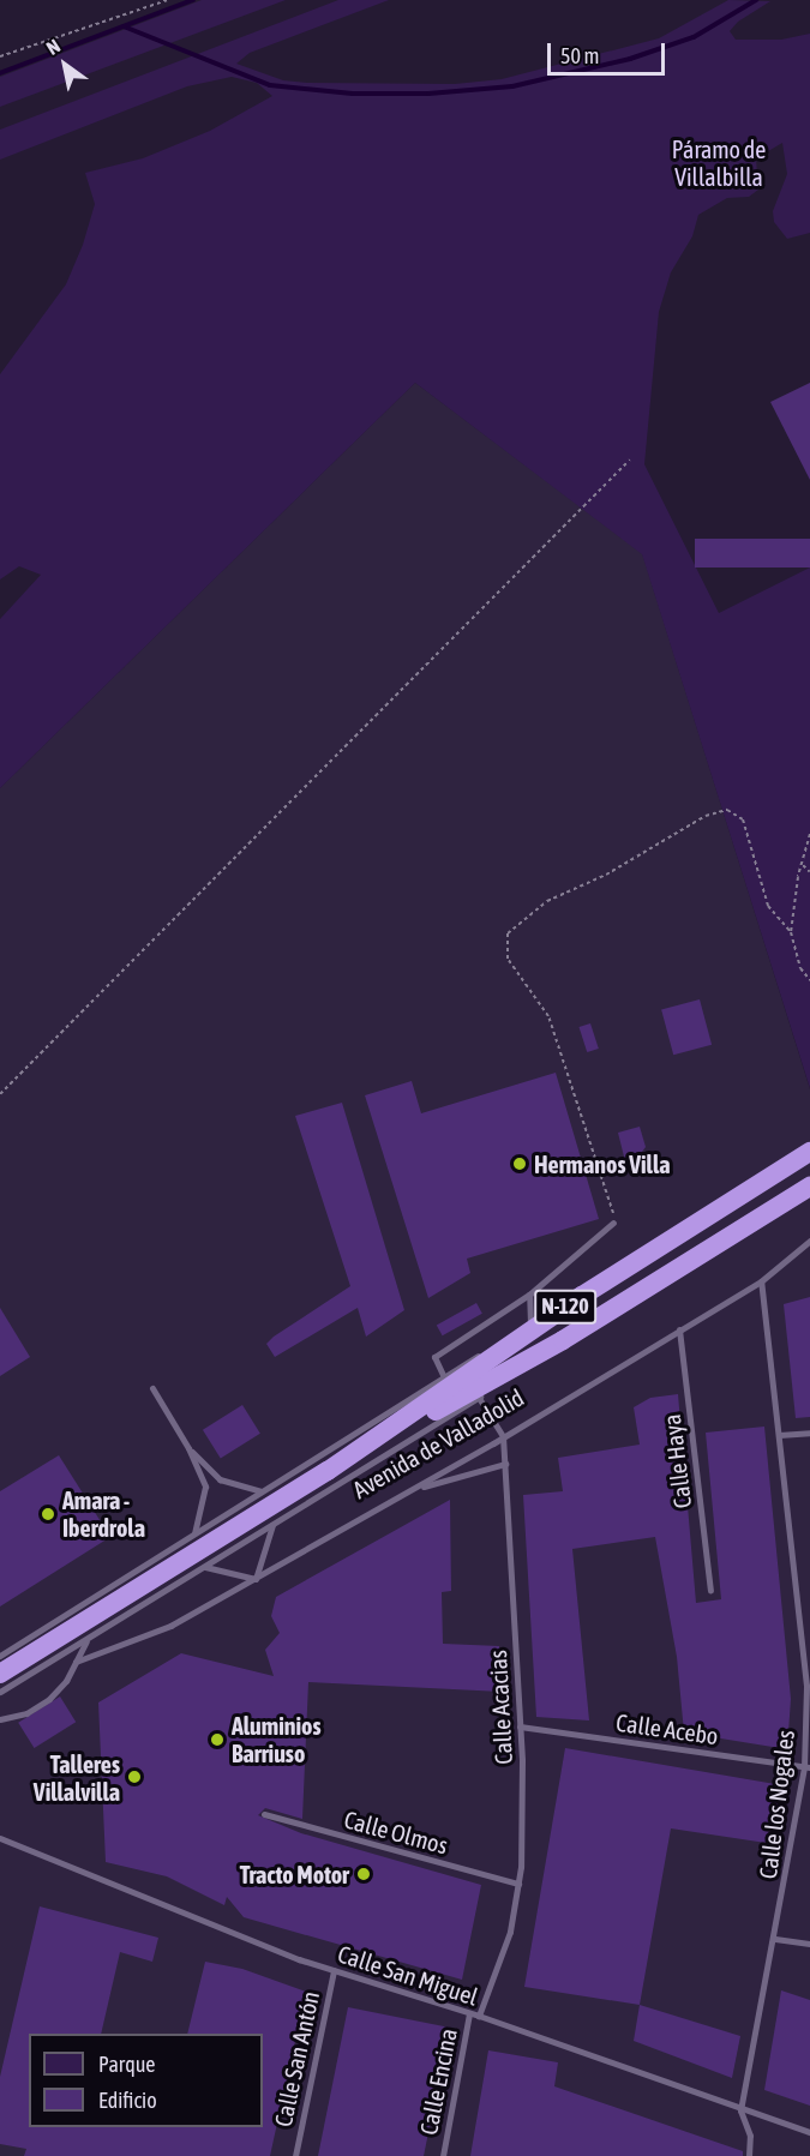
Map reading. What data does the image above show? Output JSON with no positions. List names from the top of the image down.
{
  "streets": {
    "highway": ["N-120", "Avenida de Valladolid"],
    "lane": [
      "Calle Haya",
      "Calle Acacias",
      "Calle Acebo",
      "Calle los Nogales",
      "Calle Olmos",
      "Calle San Miguel",
      "Calle San Antón",
      "Calle Encina"
    ]
  },
  "crossings": [
    ["N-120", "Avenida de Valladolid"],
    ["Avenida de Valladolid", "Calle Haya"],
    ["Avenida de Valladolid", "Calle Acacias"],
    ["Avenida de Valladolid", "Calle los Nogales"],
    ["Calle Acacias", "Calle Acebo"],
    ["Calle Acacias", "Calle Olmos"],
    ["Calle Acacias", "Calle San Miguel"],
    ["Calle Acebo", "Calle los Nogales"],
    ["Calle los Nogales", "Calle San Miguel"],
    ["Calle San Miguel", "Calle San Antón"],
    ["Calle San Miguel", "Calle Encina"]
  ],
  "parks": ["Páramo de Villalbilla"],
  "places": [
    "Hermanos Villa",
    "Amara - Iberdrola",
    "Aluminios Barriuso",
    "Talleres Villalvilla",
    "Tracto Motor"
  ],
  "legend": ["Parque", "Edificio"],
  "scale_bar": "50 m",
  "north": "top left"
}
